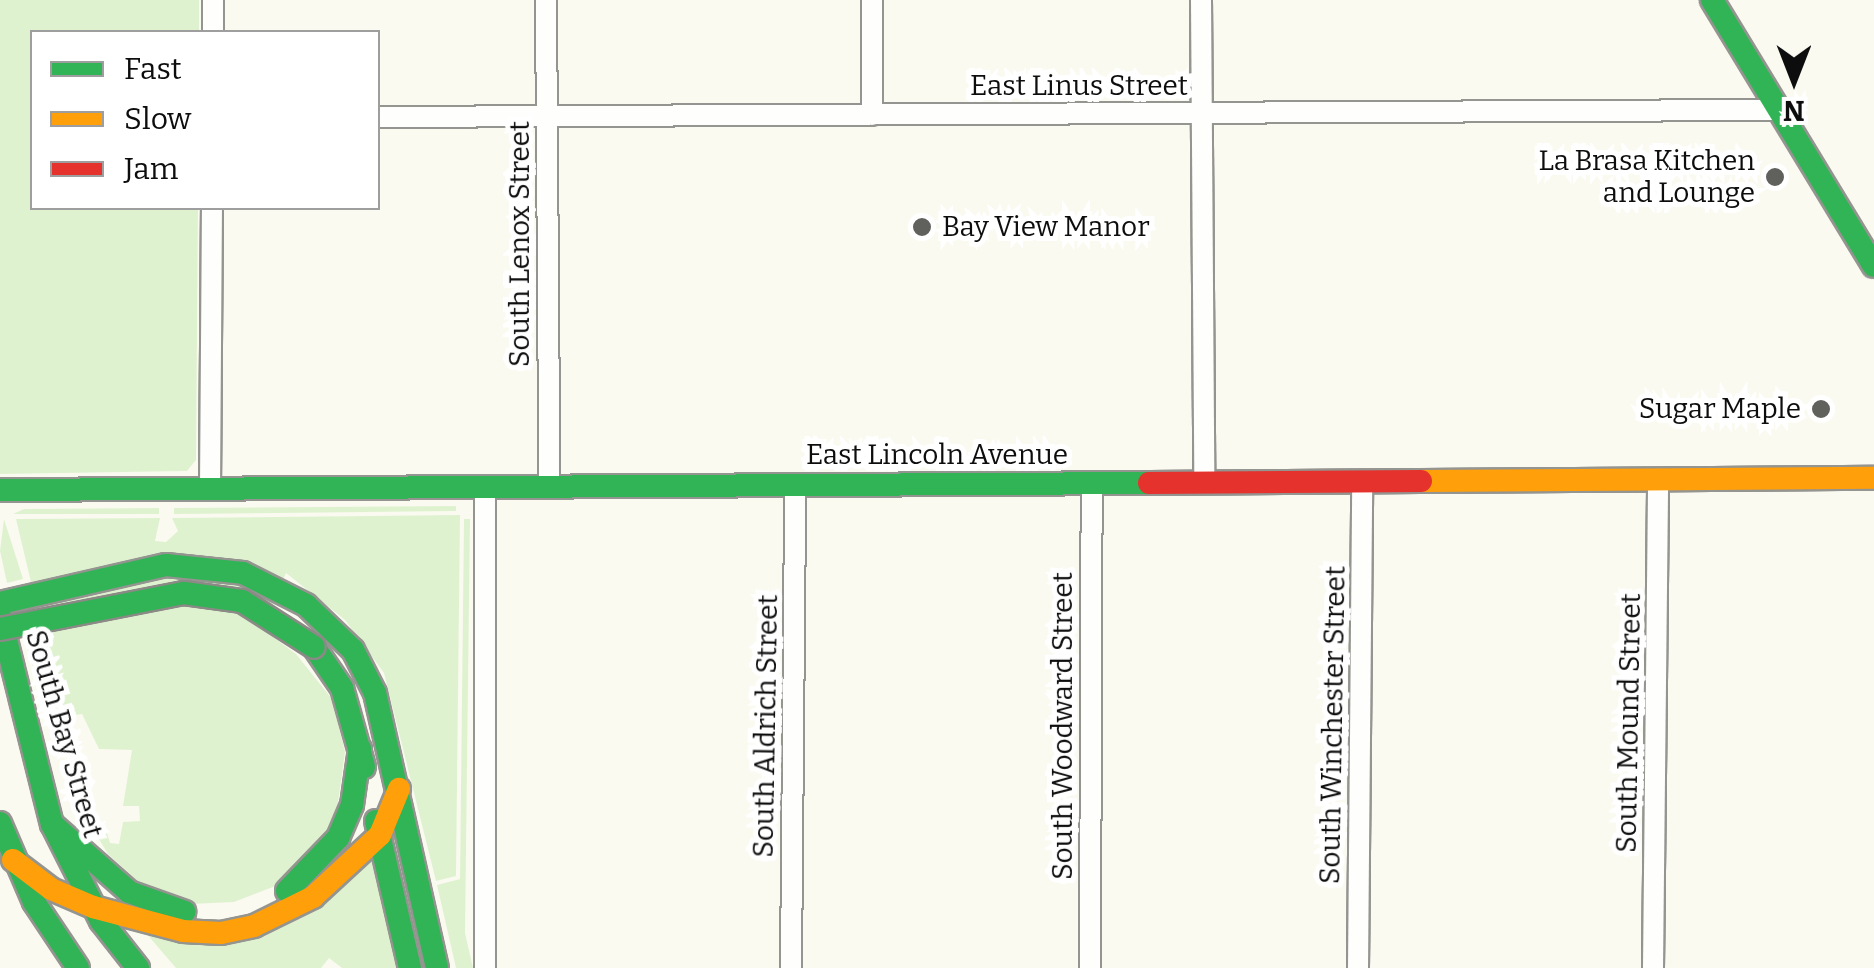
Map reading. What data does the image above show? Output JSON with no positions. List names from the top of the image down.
{
  "streets": {
    "main road": ["East Lincoln Avenue", "South Bay Street"],
    "street": [
      "East Linus Street",
      "South Lenox Street",
      "South Mound Street",
      "South Winchester Street",
      "South Aldrich Street",
      "South Woodward Street"
    ]
  },
  "crossings": [
    ["East Linus Street", "South Lenox Street"],
    ["South Lenox Street", "East Lincoln Avenue"],
    ["East Lincoln Avenue", "South Mound Street"],
    ["East Lincoln Avenue", "South Winchester Street"],
    ["East Lincoln Avenue", "South Aldrich Street"],
    ["East Lincoln Avenue", "South Woodward Street"]
  ],
  "places": ["La Brasa Kitchen and Lounge", "Bay View Manor", "Sugar Maple"],
  "legend": ["Fast", "Slow", "Jam"],
  "north": "bottom"
}
